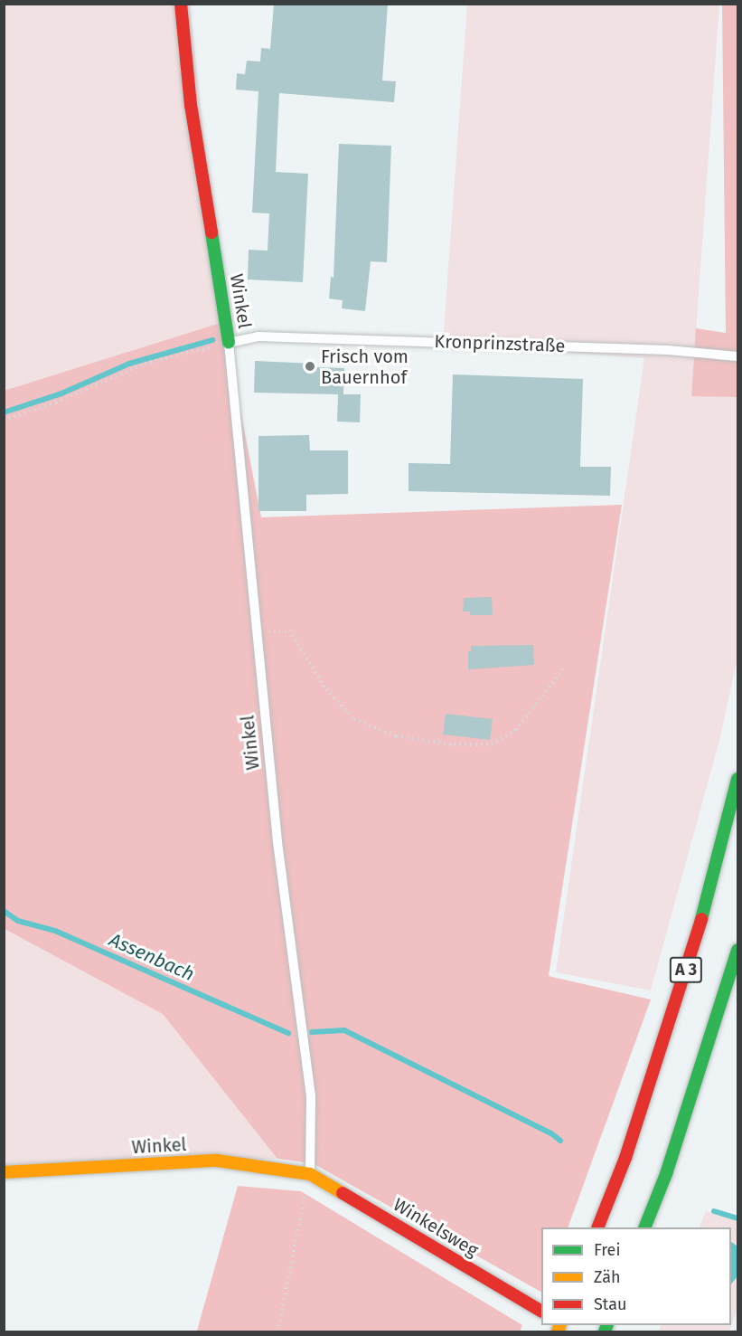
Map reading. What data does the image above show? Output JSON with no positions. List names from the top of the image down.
{
  "streets": {
    "main road": ["Winkel", "A 3", "Winkelsweg"],
    "lane": ["Kronprinzstraße"]
  },
  "crossings": [
    ["Winkel", "Kronprinzstraße"],
    ["Winkel", "Winkelsweg"]
  ],
  "water": ["Assenbach"],
  "places": ["Frisch vom Bauernhof"],
  "legend": ["Frei", "Zäh", "Stau"]
}
